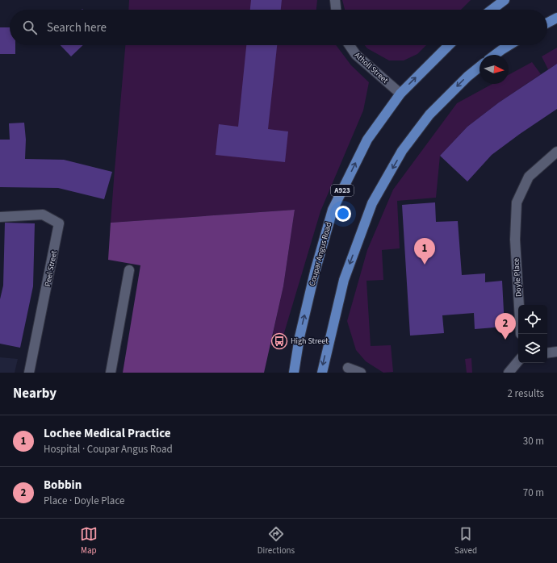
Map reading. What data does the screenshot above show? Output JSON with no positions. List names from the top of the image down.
{
  "streets": {
    "main road": ["A923", "Coupar Angus Road"],
    "street": ["Atholl Street", "Peel Street", "Doyle Place"]
  },
  "crossings": [
    ["Atholl Street", "Coupar Angus Road"]
  ],
  "places": {
    "bus stop": ["High Street"]
  },
  "north": "right",
  "page": {
    "search": "Search here",
    "pins": ["1", "2"],
    "heading": ["Nearby", "2 results"],
    "list": [
      {
        "mark": "1",
        "name": "Lochee Medical Practice",
        "note": "Hospital · Coupar Angus Road",
        "value": "30 m"
      },
      {
        "mark": "2",
        "name": "Bobbin",
        "note": "Place · Doyle Place",
        "value": "70 m"
      }
    ],
    "nav": ["Map", "Directions", "Saved"]
  }
}
